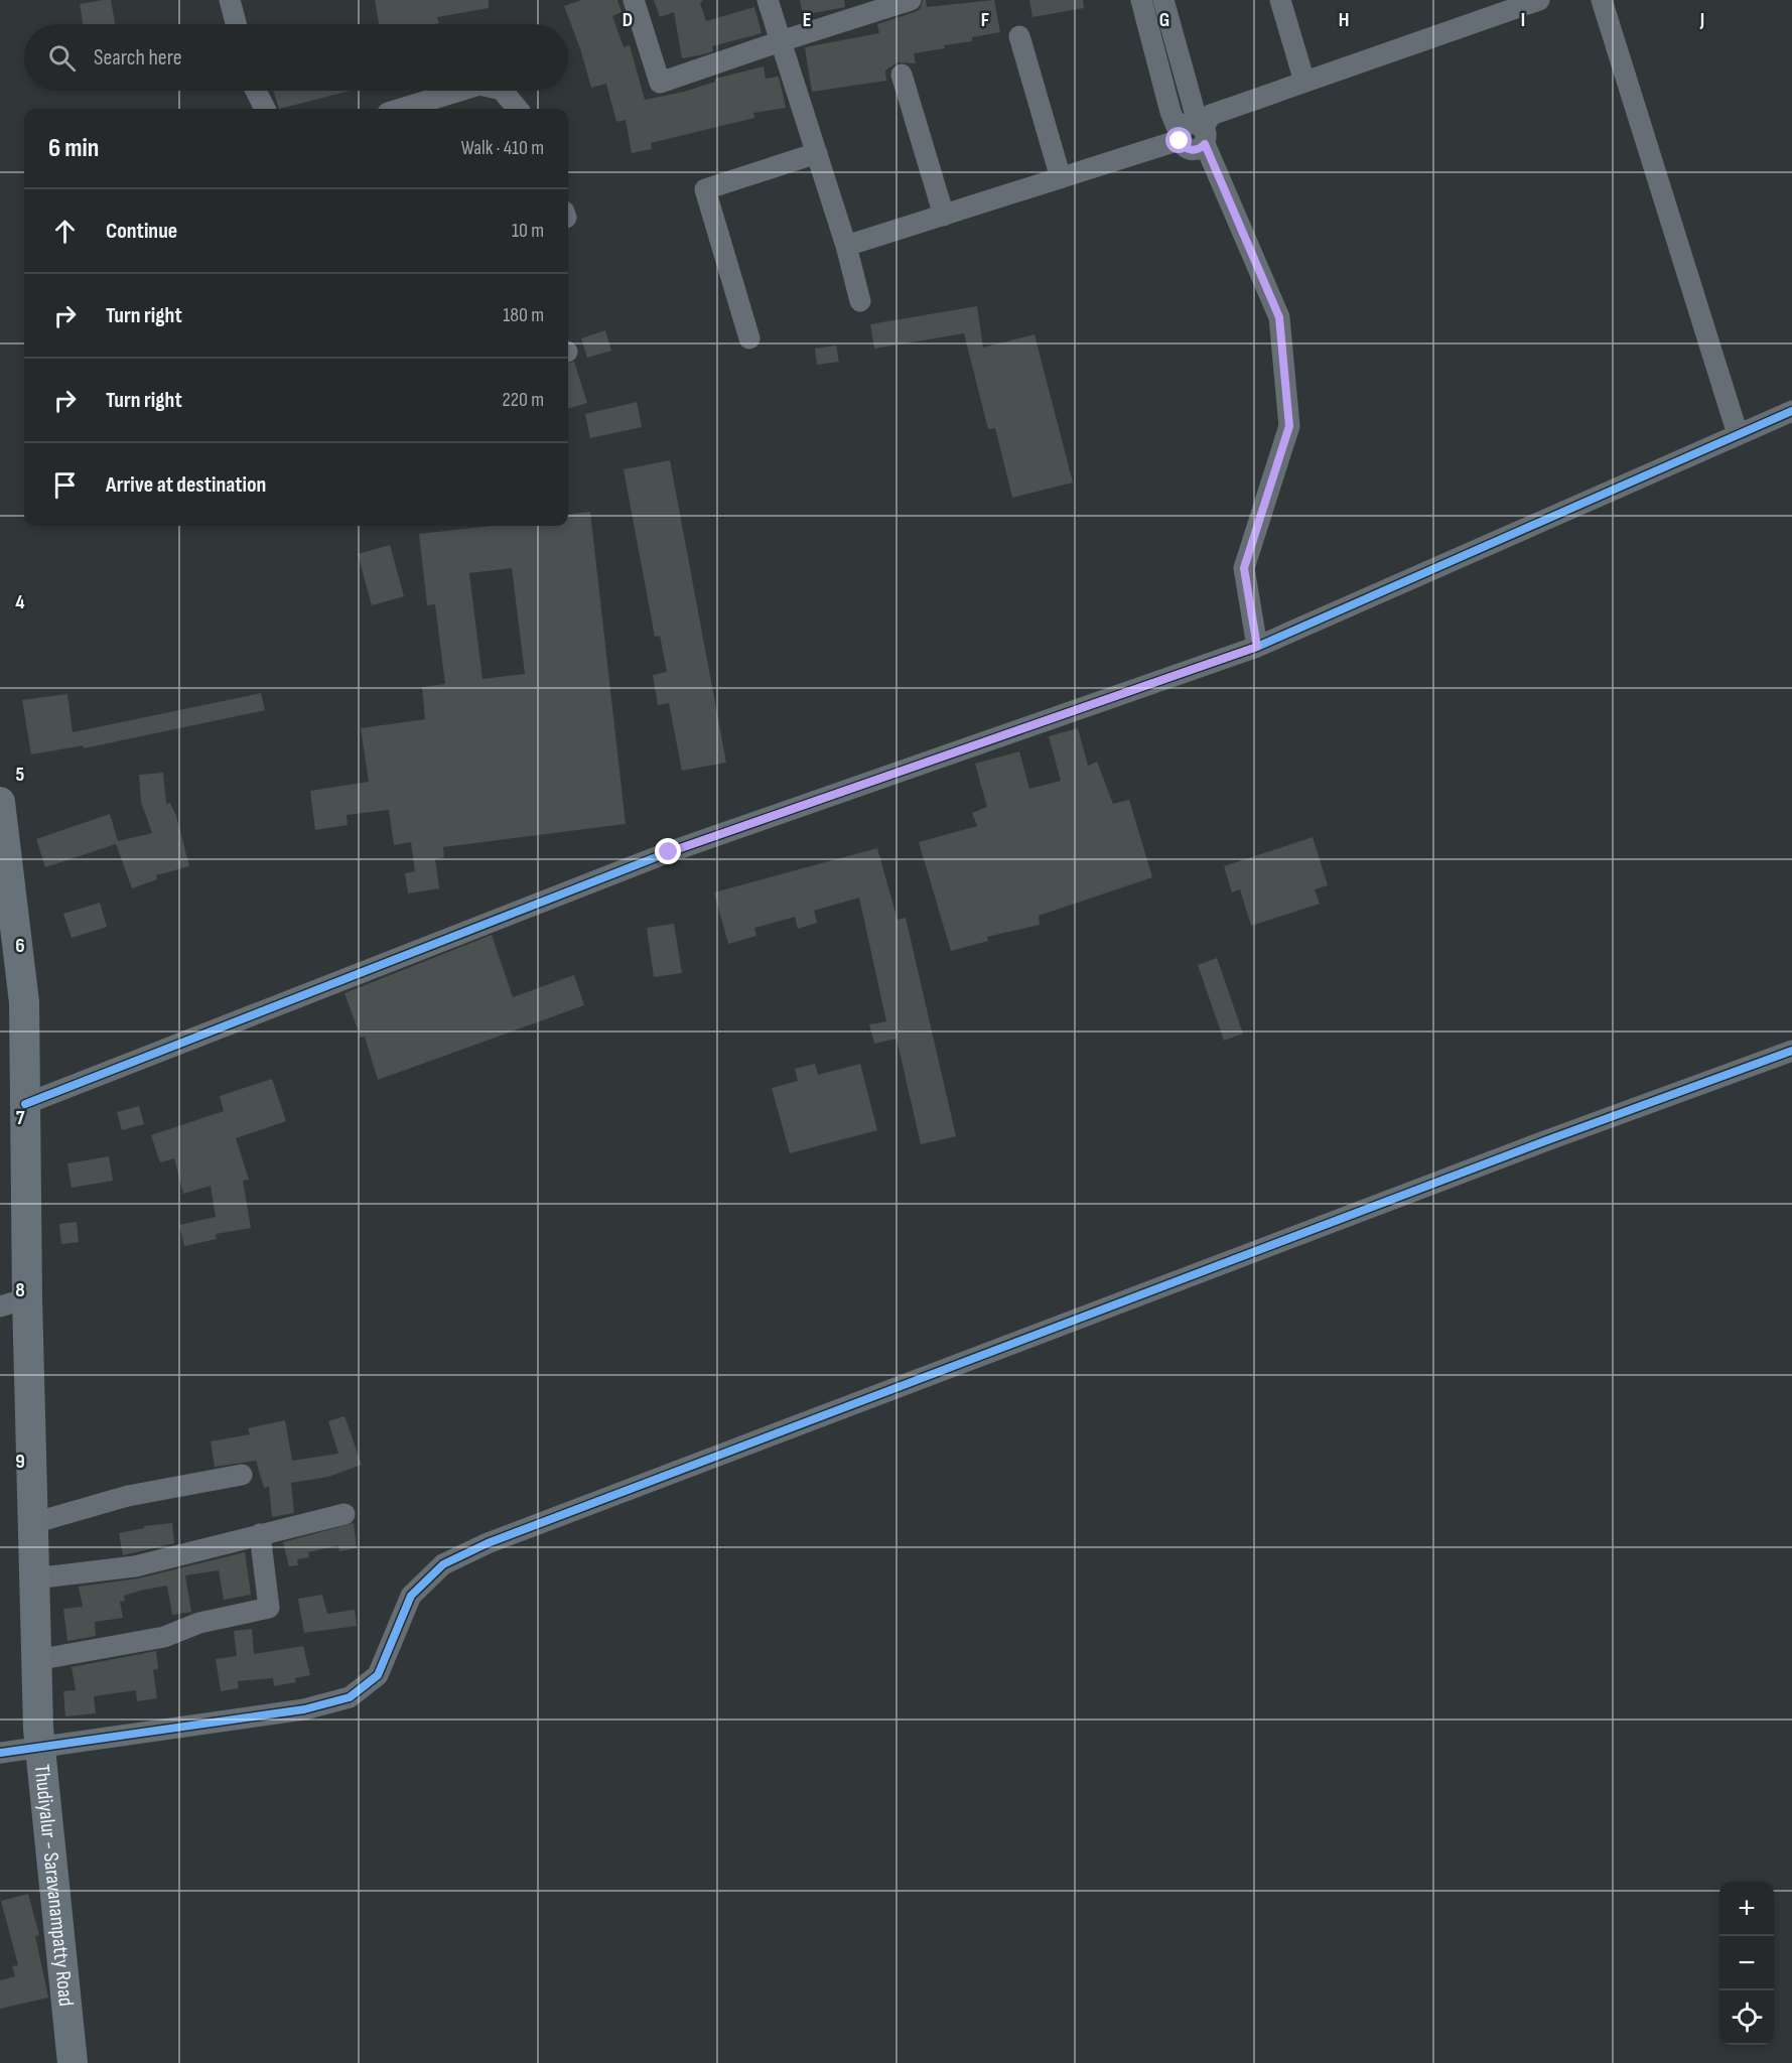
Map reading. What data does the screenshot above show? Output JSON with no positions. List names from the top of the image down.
{
  "streets": {
    "main road": ["Thudiyalur - Saravanampatty Road"]
  },
  "page": {
    "search": "Search here",
    "heading": ["6 min", "Walk · 410 m"],
    "list": [
      ["Continue", "10 m"],
      ["Turn right", "180 m"],
      ["Turn right", "220 m"],
      "Arrive at destination"
    ],
    "map_buttons": ["+", "−"]
  },
  "grid": {
    "columns": [
      "D",
      "E",
      "F",
      "G",
      "H",
      "I",
      "J"
    ],
    "rows": [
      "4",
      "5",
      "6",
      "7",
      "8",
      "9"
    ]
  }
}
